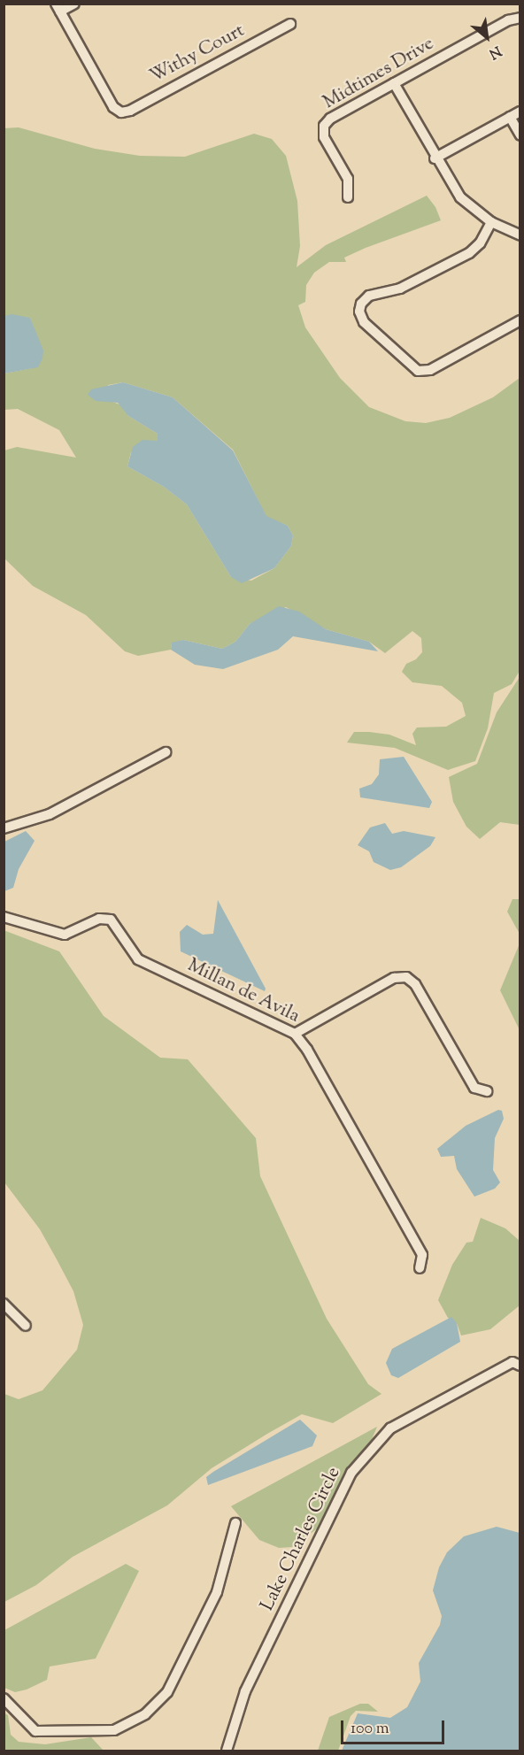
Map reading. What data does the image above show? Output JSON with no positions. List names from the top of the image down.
{
  "streets": {
    "street": [
      "Withy Court",
      "Midtimes Drive",
      "Millan de Avila",
      "Lake Charles Circle"
    ]
  },
  "scale_bar": "100 m",
  "north": "bottom right"
}
